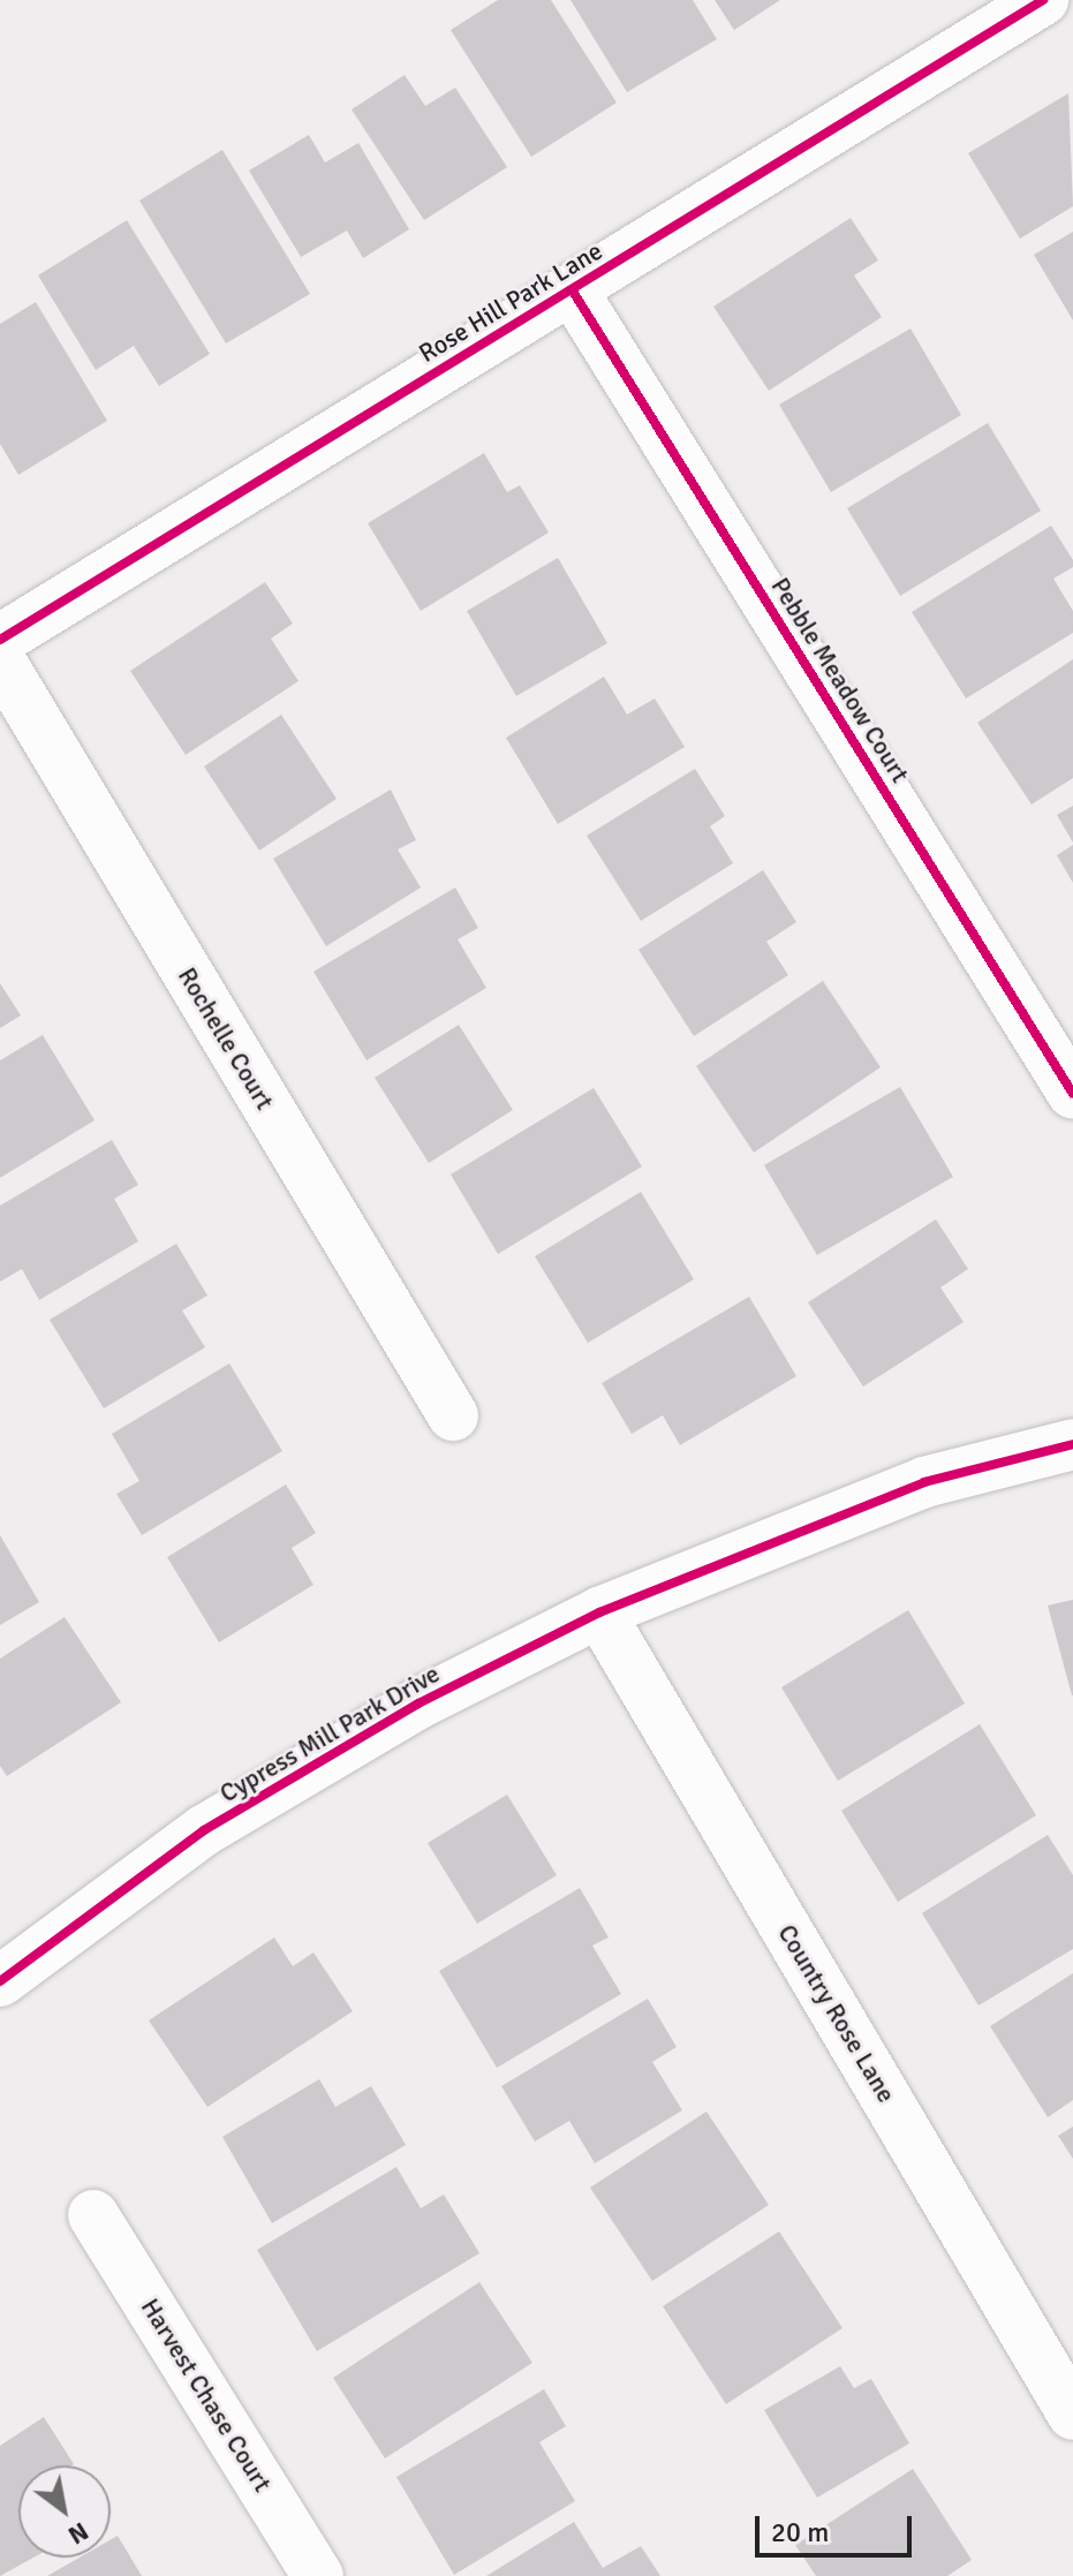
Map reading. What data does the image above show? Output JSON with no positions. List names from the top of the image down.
{
  "streets": {
    "street": [
      "Rose Hill Park Lane",
      "Pebble Meadow Court",
      "Rochelle Court",
      "Cypress Mill Park Drive",
      "Country Rose Lane",
      "Harvest Chase Court"
    ]
  },
  "crossings": [
    ["Rose Hill Park Lane", "Pebble Meadow Court"],
    ["Cypress Mill Park Drive", "Country Rose Lane"]
  ],
  "scale_bar": "20 m",
  "north": "bottom right"
}
